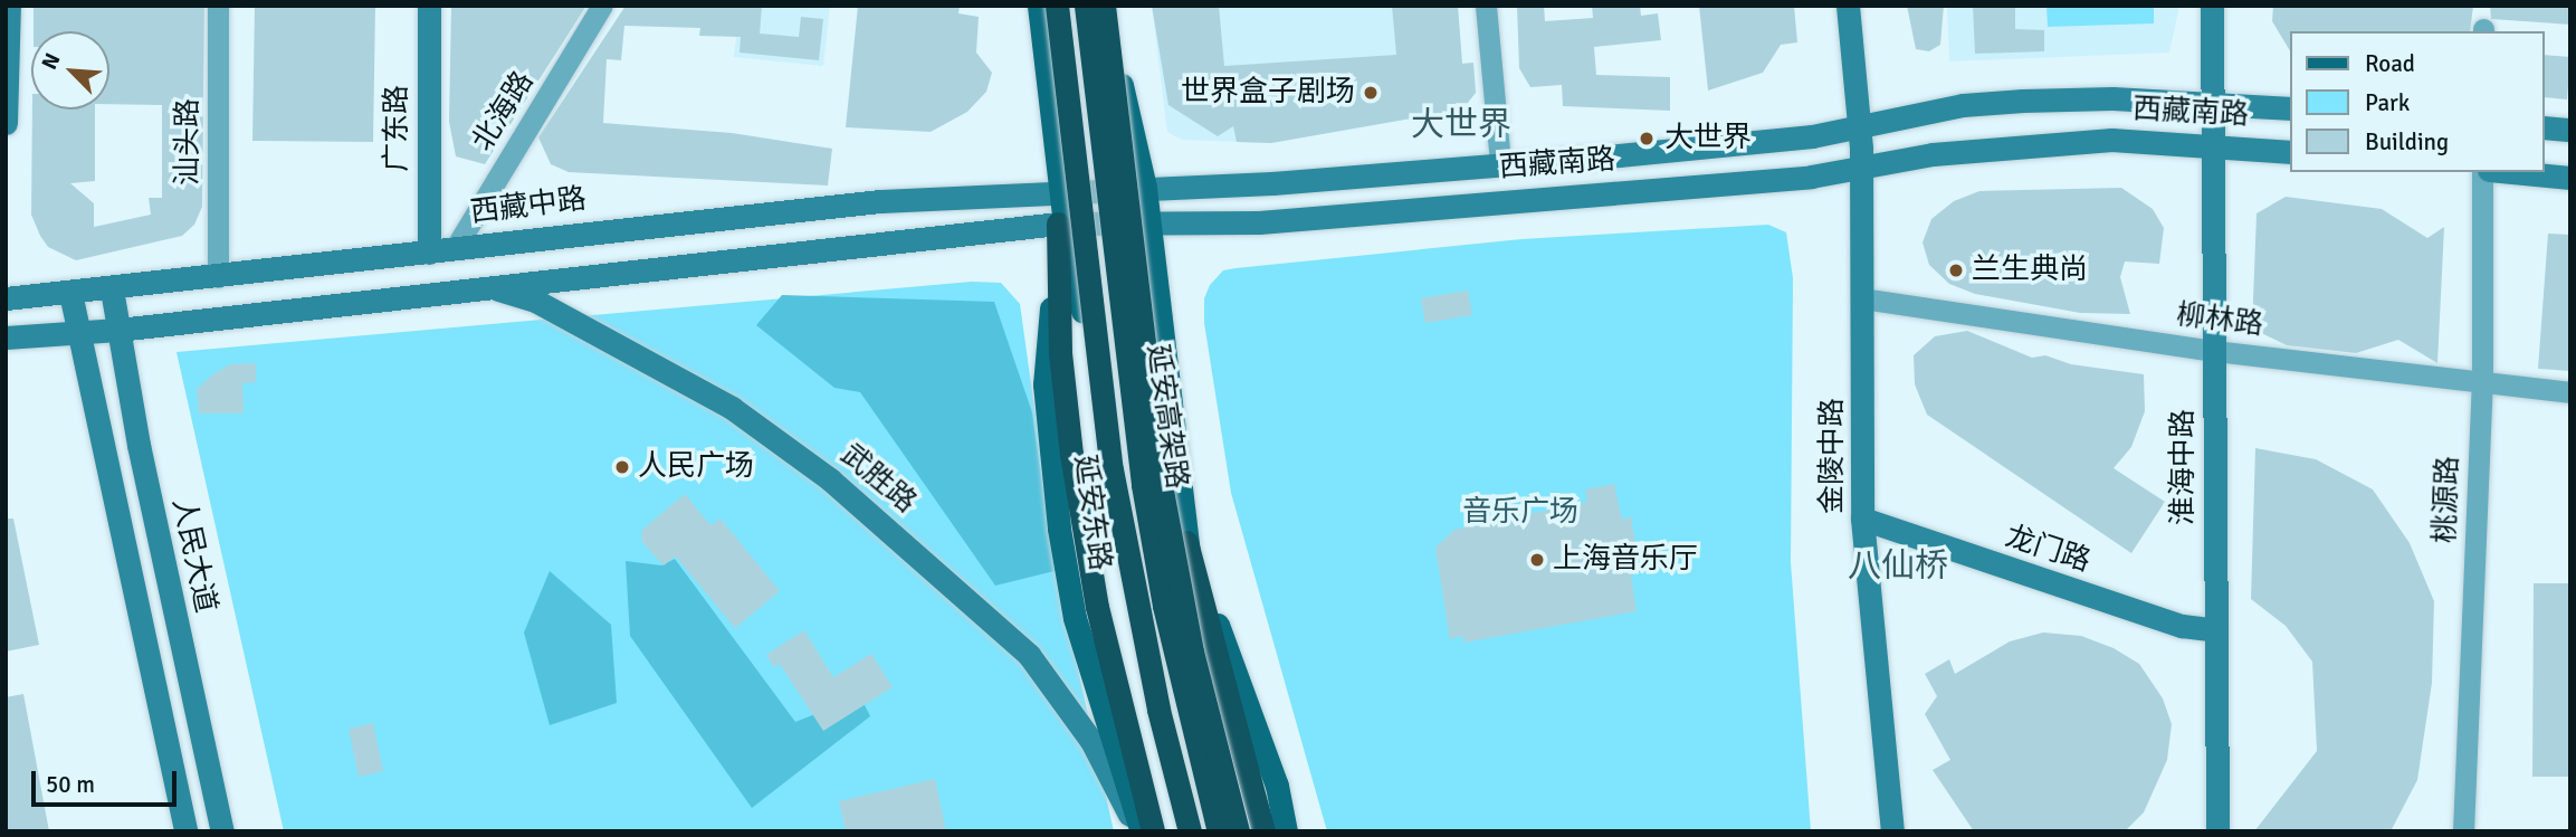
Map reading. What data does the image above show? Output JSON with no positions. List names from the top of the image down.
{
  "streets": {
    "highway": ["延安高架路"],
    "main road": [
      "西藏南路",
      "广东路",
      "西藏中路",
      "金陵中路",
      "淮海中路",
      "武胜路",
      "延安东路",
      "龙门路",
      "人民大道"
    ],
    "street": [
      "北海路",
      "汕头路",
      "柳林路",
      "桃源路"
    ]
  },
  "crossings": [
    ["北海路", "西藏中路"],
    ["西藏南路", "西藏中路"],
    ["西藏南路", "金陵中路"],
    ["西藏南路", "淮海中路"],
    ["西藏南路", "延安东路"],
    ["广东路", "西藏中路"],
    ["汕头路", "西藏中路"],
    ["西藏中路", "延安东路"],
    ["西藏中路", "人民大道"],
    ["柳林路", "金陵中路"],
    ["柳林路", "淮海中路"],
    ["柳林路", "桃源路"],
    ["金陵中路", "龙门路"],
    ["淮海中路", "龙门路"],
    ["武胜路", "延安东路"]
  ],
  "districts": ["大世界", "八仙桥"],
  "parks": ["音乐广场"],
  "places": [
    "世界盒子剧场",
    "大世界",
    "兰生典尚",
    "人民广场",
    "上海音乐厅"
  ],
  "legend": ["Road", "Park", "Building"],
  "scale_bar": "50 m",
  "north": "top left"
}
